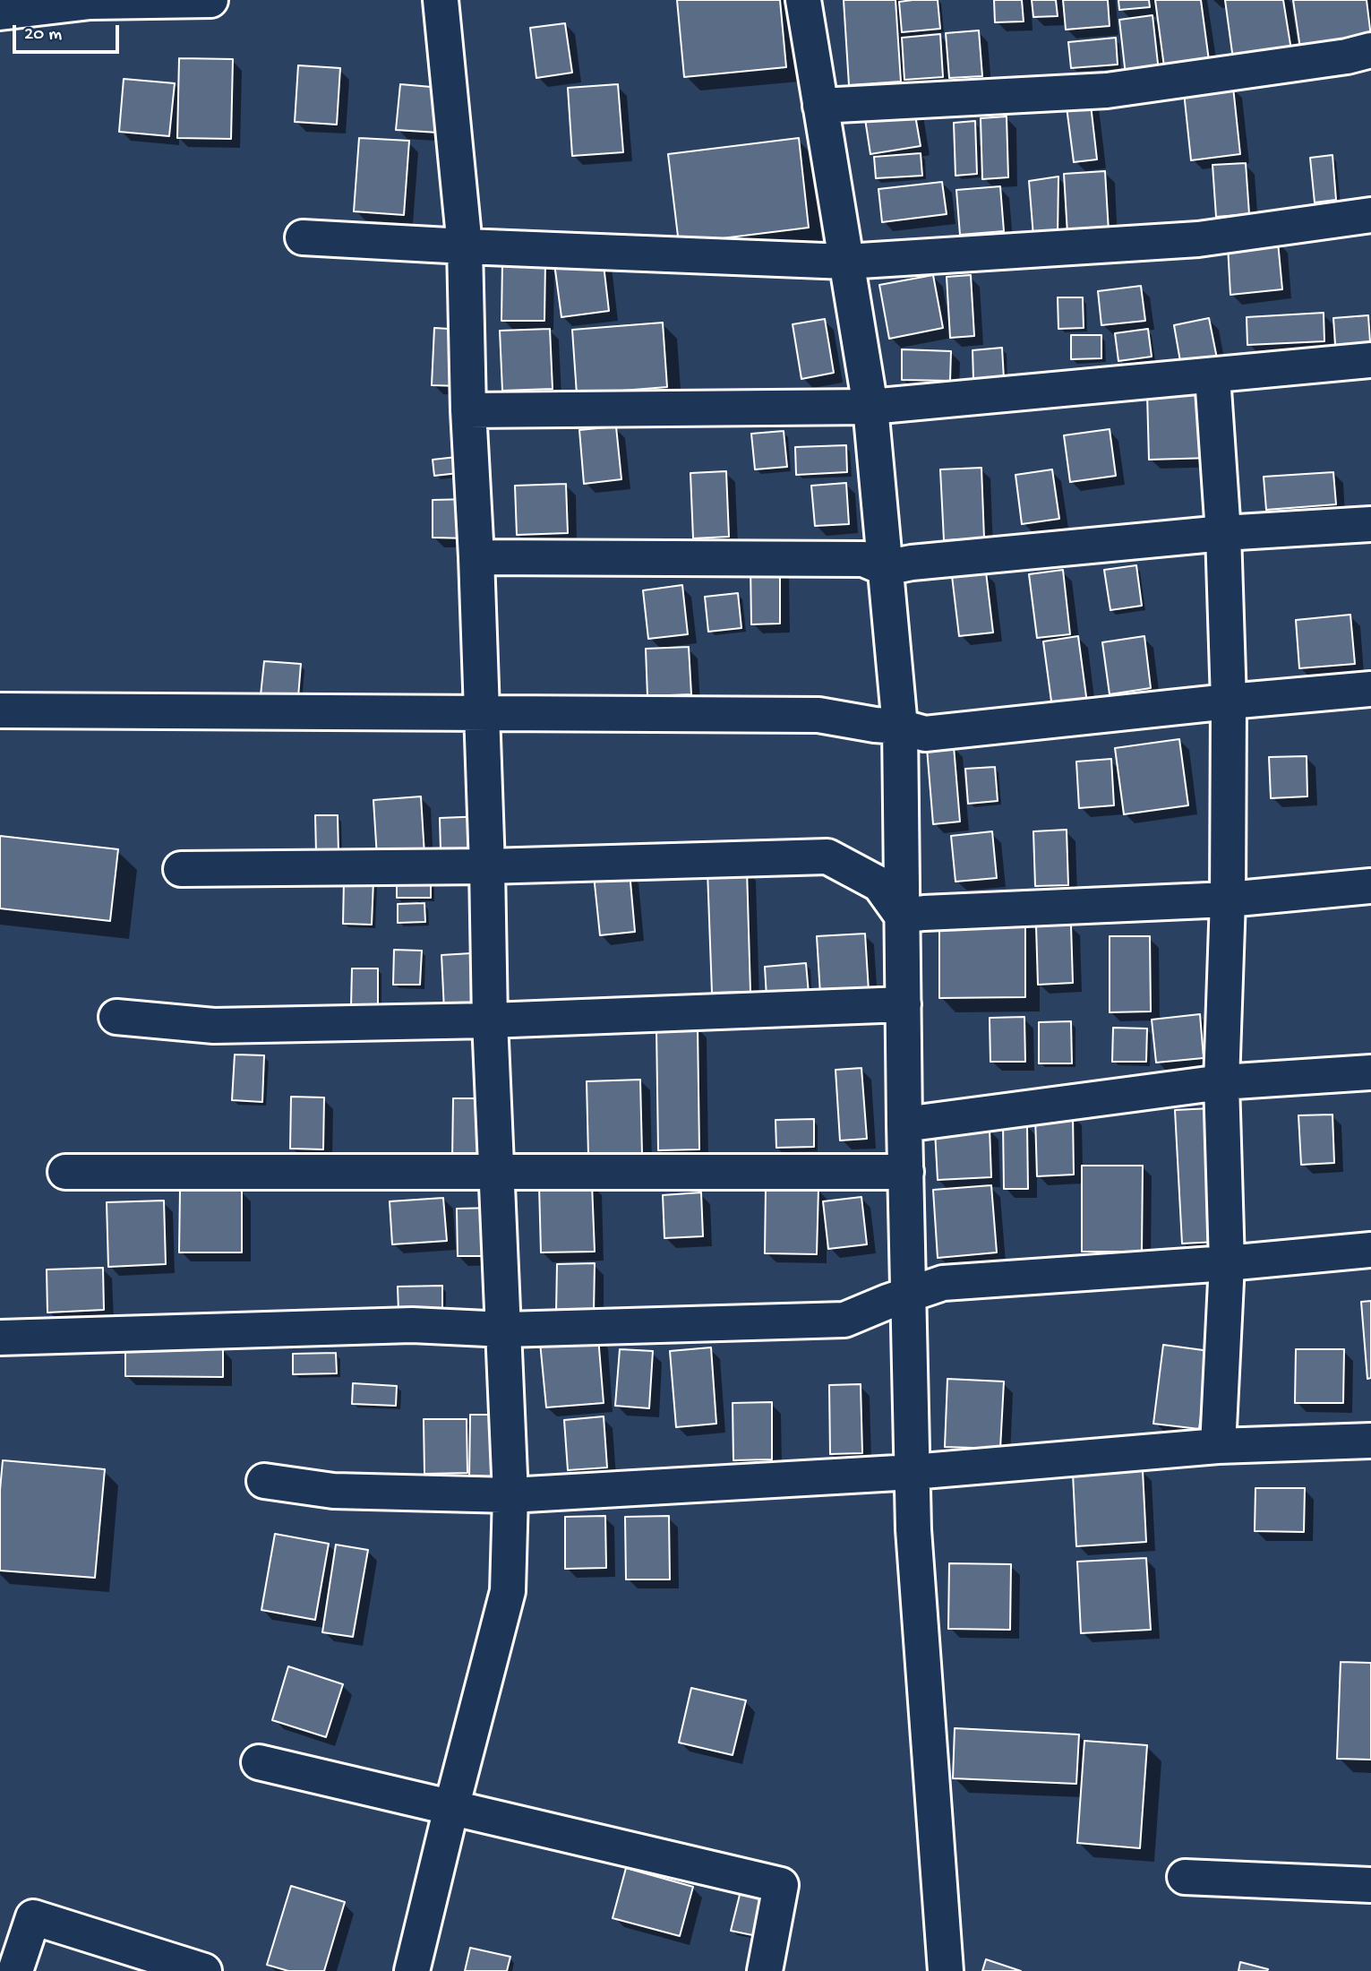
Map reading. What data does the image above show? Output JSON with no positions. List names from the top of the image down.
{
  "scale_bar": "20 m"
}
